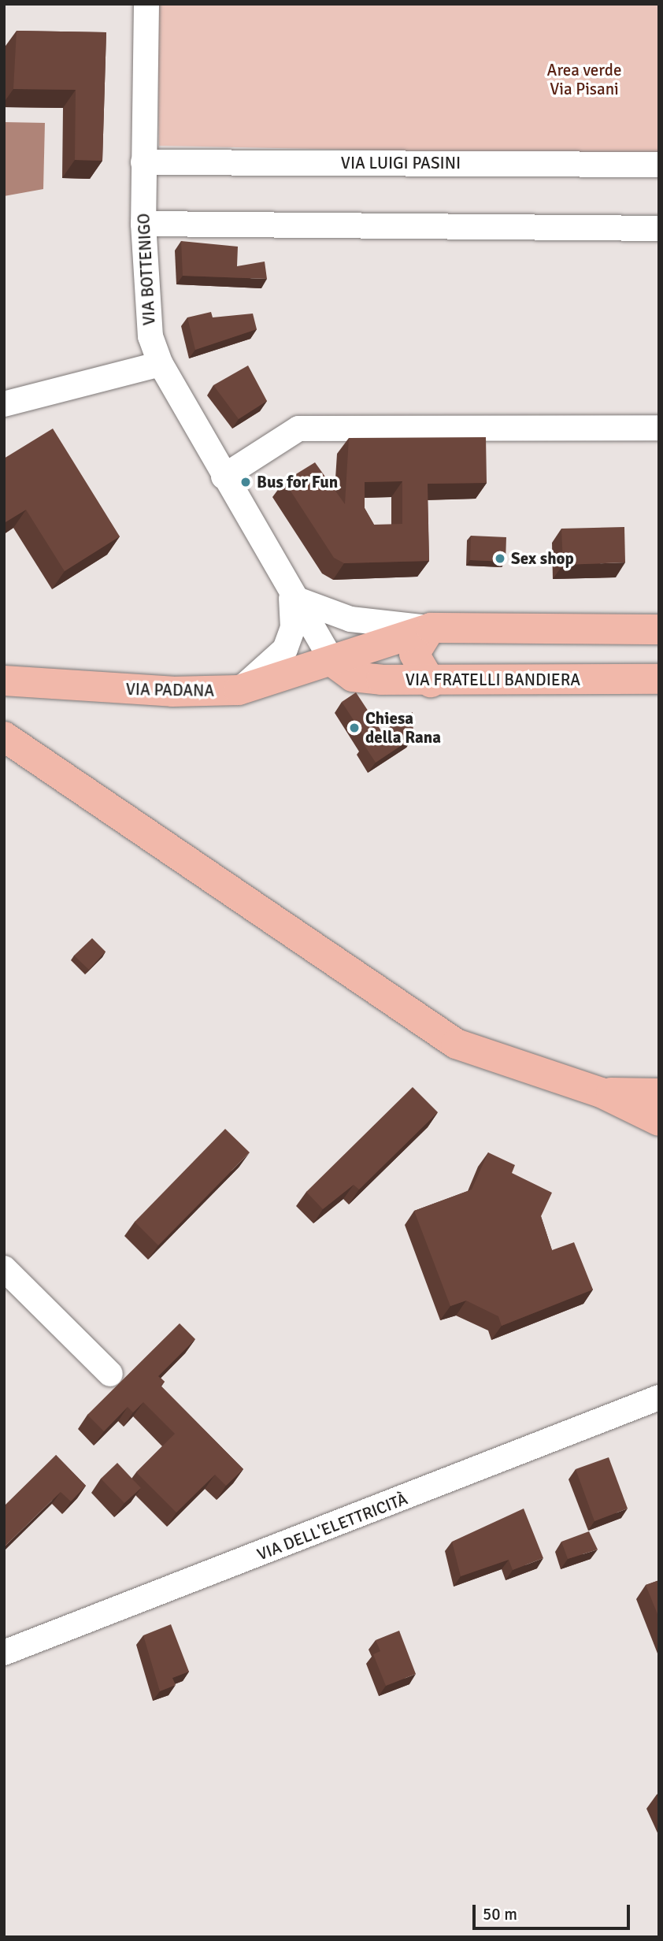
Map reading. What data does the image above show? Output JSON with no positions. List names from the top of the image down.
{
  "streets": {
    "main road": ["VIA FRATELLI BANDIERA", "VIA PADANA"],
    "street": ["VIA LUIGI PASINI", "VIA BOTTENIGO", "VIA DELL'ELETTRICITÀ"]
  },
  "crossings": [
    ["VIA LUIGI PASINI", "VIA BOTTENIGO"],
    ["VIA BOTTENIGO", "VIA FRATELLI BANDIERA"],
    ["VIA FRATELLI BANDIERA", "VIA PADANA"]
  ],
  "parks": ["Area verde Via Pisani"],
  "places": ["Bus for Fun", "Sex shop", "Chiesa della Rana"],
  "scale_bar": "50 m"
}
